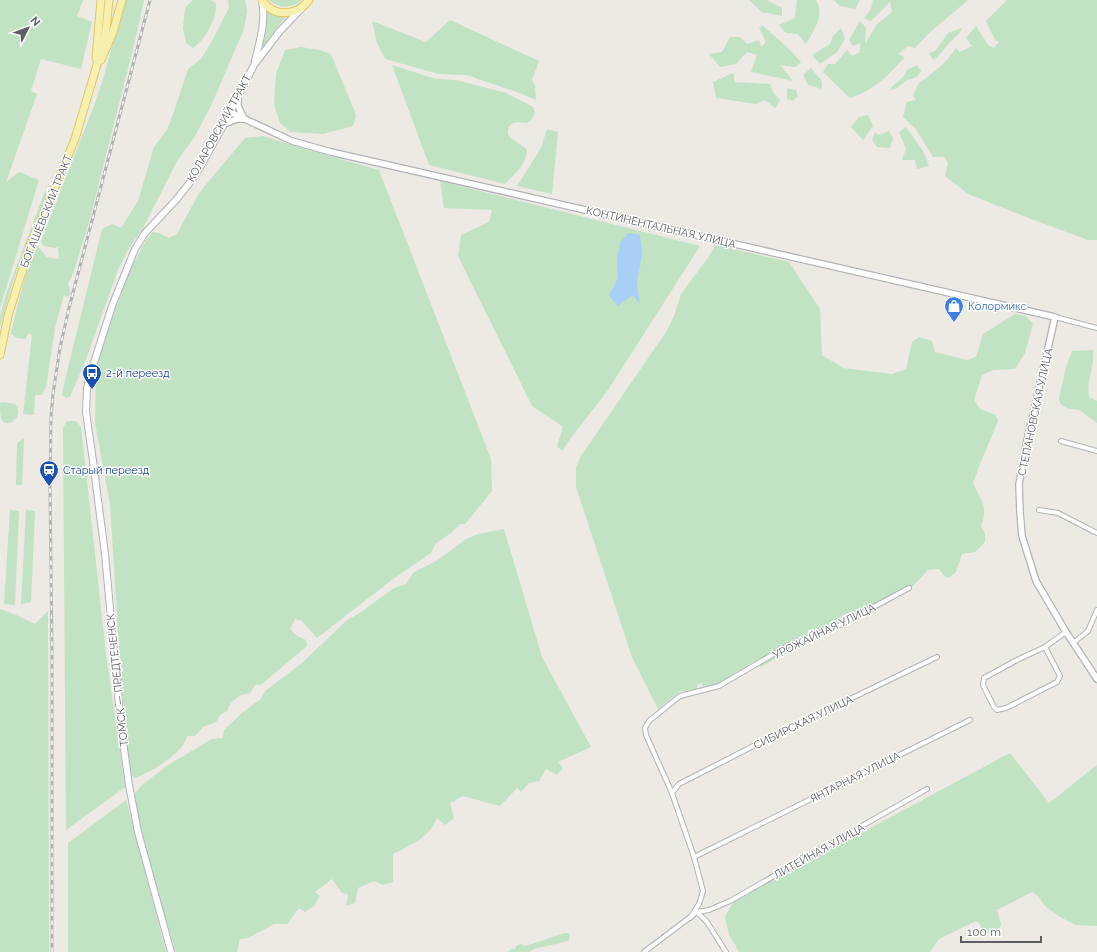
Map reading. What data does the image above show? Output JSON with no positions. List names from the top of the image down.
{
  "streets": {
    "main road": ["КОЛАРОВСКИЙ ТРАКТ", "БОГАШЁВСКИЙ ТРАКТ", "ТОМСК — ПРЕДТЕЧЕНСК"],
    "street": [
      "КОНТИНЕНТАЛЬНАЯ УЛИЦА",
      "СТЕПАНОВСКАЯ УЛИЦА",
      "УРОЖАЙНАЯ УЛИЦА",
      "СИБИРСКАЯ УЛИЦА",
      "ЯНТАРНАЯ УЛИЦА",
      "ЛИТЕЙНАЯ УЛИЦА"
    ]
  },
  "crossings": [
    ["КОЛАРОВСКИЙ ТРАКТ", "КОНТИНЕНТАЛЬНАЯ УЛИЦА"],
    ["КОЛАРОВСКИЙ ТРАКТ", "ТОМСК — ПРЕДТЕЧЕНСК"],
    ["КОНТИНЕНТАЛЬНАЯ УЛИЦА", "СТЕПАНОВСКАЯ УЛИЦА"],
    ["УРОЖАЙНАЯ УЛИЦА", "СИБИРСКАЯ УЛИЦА"]
  ],
  "places": {
    "shop": ["Колормикс"],
    "bus stop": ["2-й переезд"],
    "station": ["Старый переезд"]
  },
  "scale_bar": "100 m",
  "north": "top right"
}
